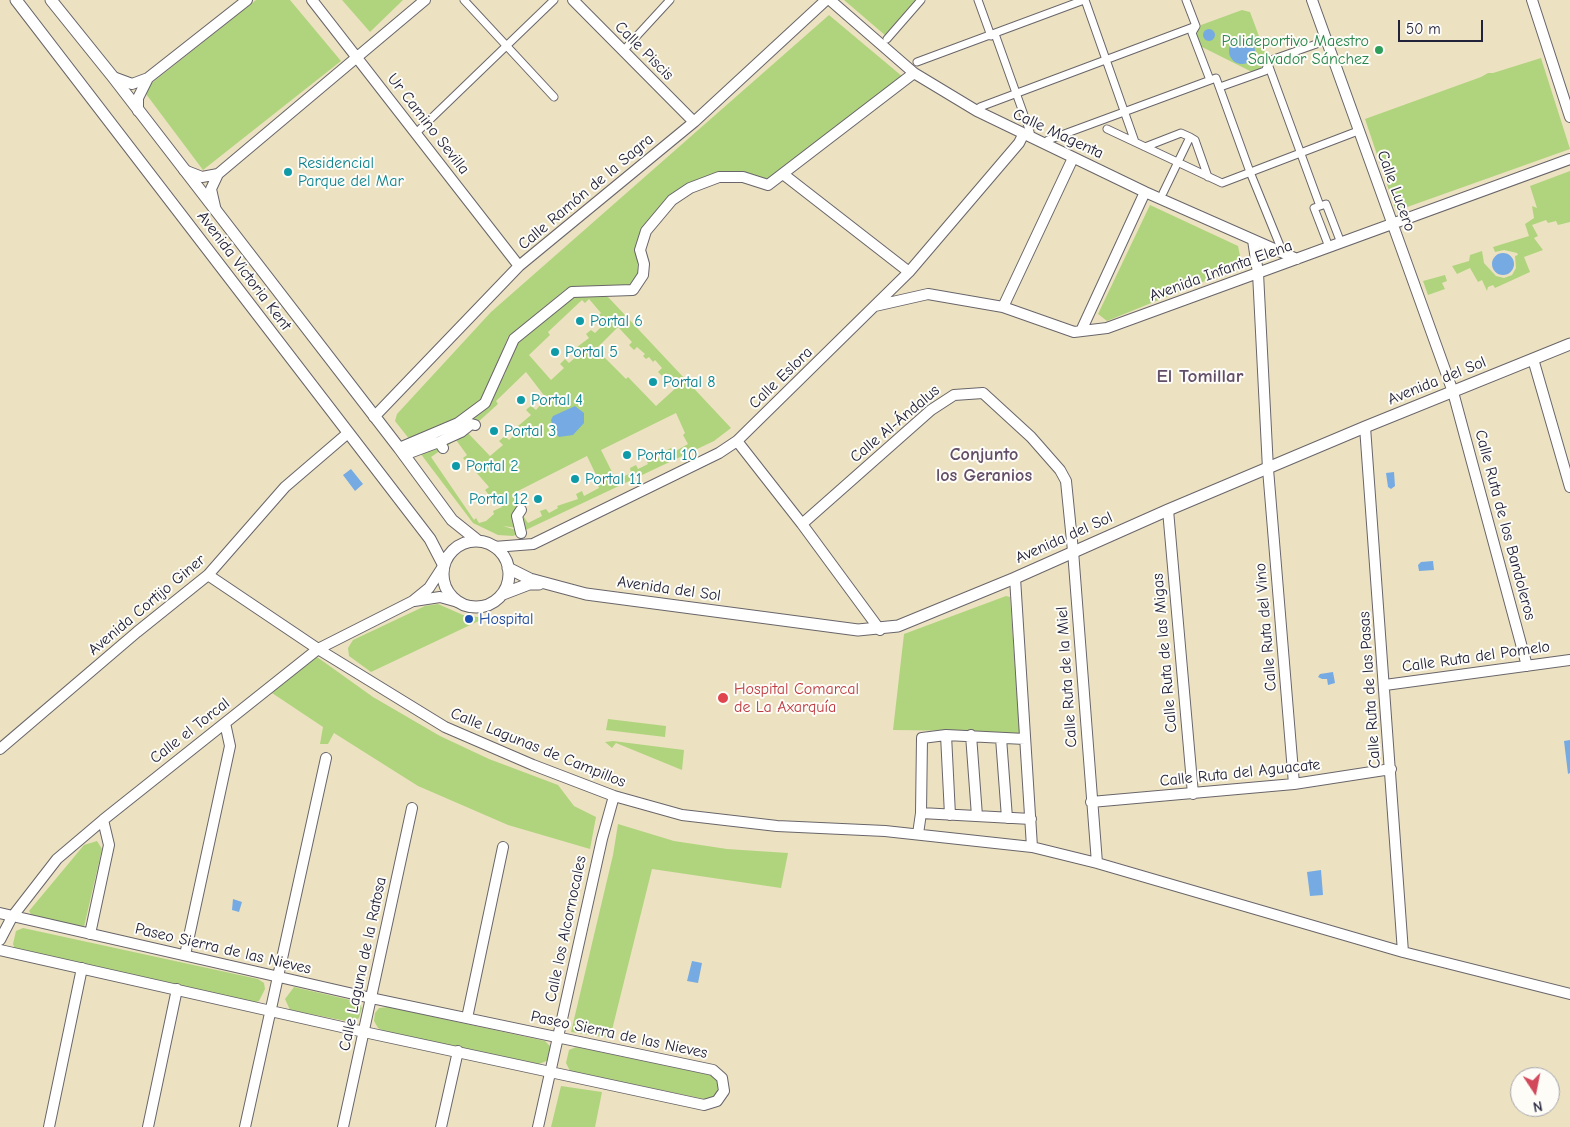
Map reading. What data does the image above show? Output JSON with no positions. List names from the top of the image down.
{
  "streets": {
    "street": [
      "Calle Piscis",
      "Ur Camino Sevilla",
      "Calle Magenta",
      "Calle Lucero",
      "Calle Ramón de la Sagra",
      "Avenida Victoria Kent",
      "Avenida Infanta Elena",
      "Calle Eslora",
      "Avenida del Sol",
      "Calle Al-Ándalus",
      "Calle Ruta de los Bandoleros",
      "Avenida Cortijo Giner",
      "Calle Ruta del Vino",
      "Calle Ruta de las Migas",
      "Calle Ruta del Pomelo",
      "Calle Ruta de la Miel",
      "Calle Ruta de las Pasas",
      "Calle el Torcal",
      "Calle Lagunas de Campillos",
      "Calle Ruta del Aguacate",
      "Calle los Alcornocales",
      "Paseo Sierra de las Nieves",
      "Calle Laguna de la Ratosa"
    ]
  },
  "crossings": [
    ["Calle Piscis", "Calle Ramón de la Sagra"],
    ["Ur Camino Sevilla", "Calle Ramón de la Sagra"],
    ["Calle Magenta", "Calle Ramón de la Sagra"],
    ["Calle Magenta", "Avenida Infanta Elena"],
    ["Calle Magenta", "Calle Eslora"],
    ["Calle Magenta", "Calle Ruta del Vino"],
    ["Calle Lucero", "Avenida Infanta Elena"],
    ["Calle Lucero", "Avenida del Sol"],
    ["Calle Lucero", "Calle Ruta de los Bandoleros"],
    ["Calle Ramón de la Sagra", "Avenida Victoria Kent"],
    ["Avenida Victoria Kent", "Calle Eslora"],
    ["Avenida Victoria Kent", "Avenida del Sol"],
    ["Avenida Victoria Kent", "Avenida Cortijo Giner"],
    ["Avenida Infanta Elena", "Calle Eslora"],
    ["Avenida Infanta Elena", "Calle Ruta del Vino"],
    ["Calle Eslora", "Avenida del Sol"],
    ["Avenida del Sol", "Calle Al-Ándalus"],
    ["Avenida del Sol", "Calle Ruta de los Bandoleros"],
    ["Avenida del Sol", "Calle Ruta del Vino"],
    ["Avenida del Sol", "Calle Ruta de las Migas"],
    ["Avenida del Sol", "Calle Ruta de la Miel"],
    ["Avenida del Sol", "Calle Ruta de las Pasas"],
    ["Calle Al-Ándalus", "Calle Ruta de la Miel"],
    ["Calle Ruta de los Bandoleros", "Calle Ruta del Pomelo"],
    ["Avenida Cortijo Giner", "Calle Lagunas de Campillos"],
    ["Calle Ruta del Vino", "Calle Ruta del Aguacate"],
    ["Calle Ruta de las Migas", "Calle Ruta del Aguacate"],
    ["Calle Ruta del Pomelo", "Calle Ruta de las Pasas"],
    ["Calle Ruta de la Miel", "Calle Lagunas de Campillos"],
    ["Calle Ruta de la Miel", "Calle Ruta del Aguacate"],
    ["Calle Ruta de las Pasas", "Calle Lagunas de Campillos"],
    ["Calle Ruta de las Pasas", "Calle Ruta del Aguacate"],
    ["Calle el Torcal", "Calle Lagunas de Campillos"],
    ["Calle el Torcal", "Paseo Sierra de las Nieves"],
    ["Calle Lagunas de Campillos", "Calle los Alcornocales"],
    ["Calle los Alcornocales", "Paseo Sierra de las Nieves"],
    ["Paseo Sierra de las Nieves", "Calle Laguna de la Ratosa"]
  ],
  "districts": ["El Tomillar", "Conjunto los Geranios"],
  "places": [
    "Polideportivo Maestro Salvador Sánchez",
    "Residencial Parque del Mar",
    "Portal 6",
    "Portal 5",
    "Portal 8",
    "Portal 4",
    "Portal 3",
    "Portal 10",
    "Portal 2",
    "Portal 11",
    "Portal 12",
    "Hospital",
    "Hospital Comarcal de La Axarquía"
  ],
  "scale_bar": "50 m",
  "north": "bottom"
}
